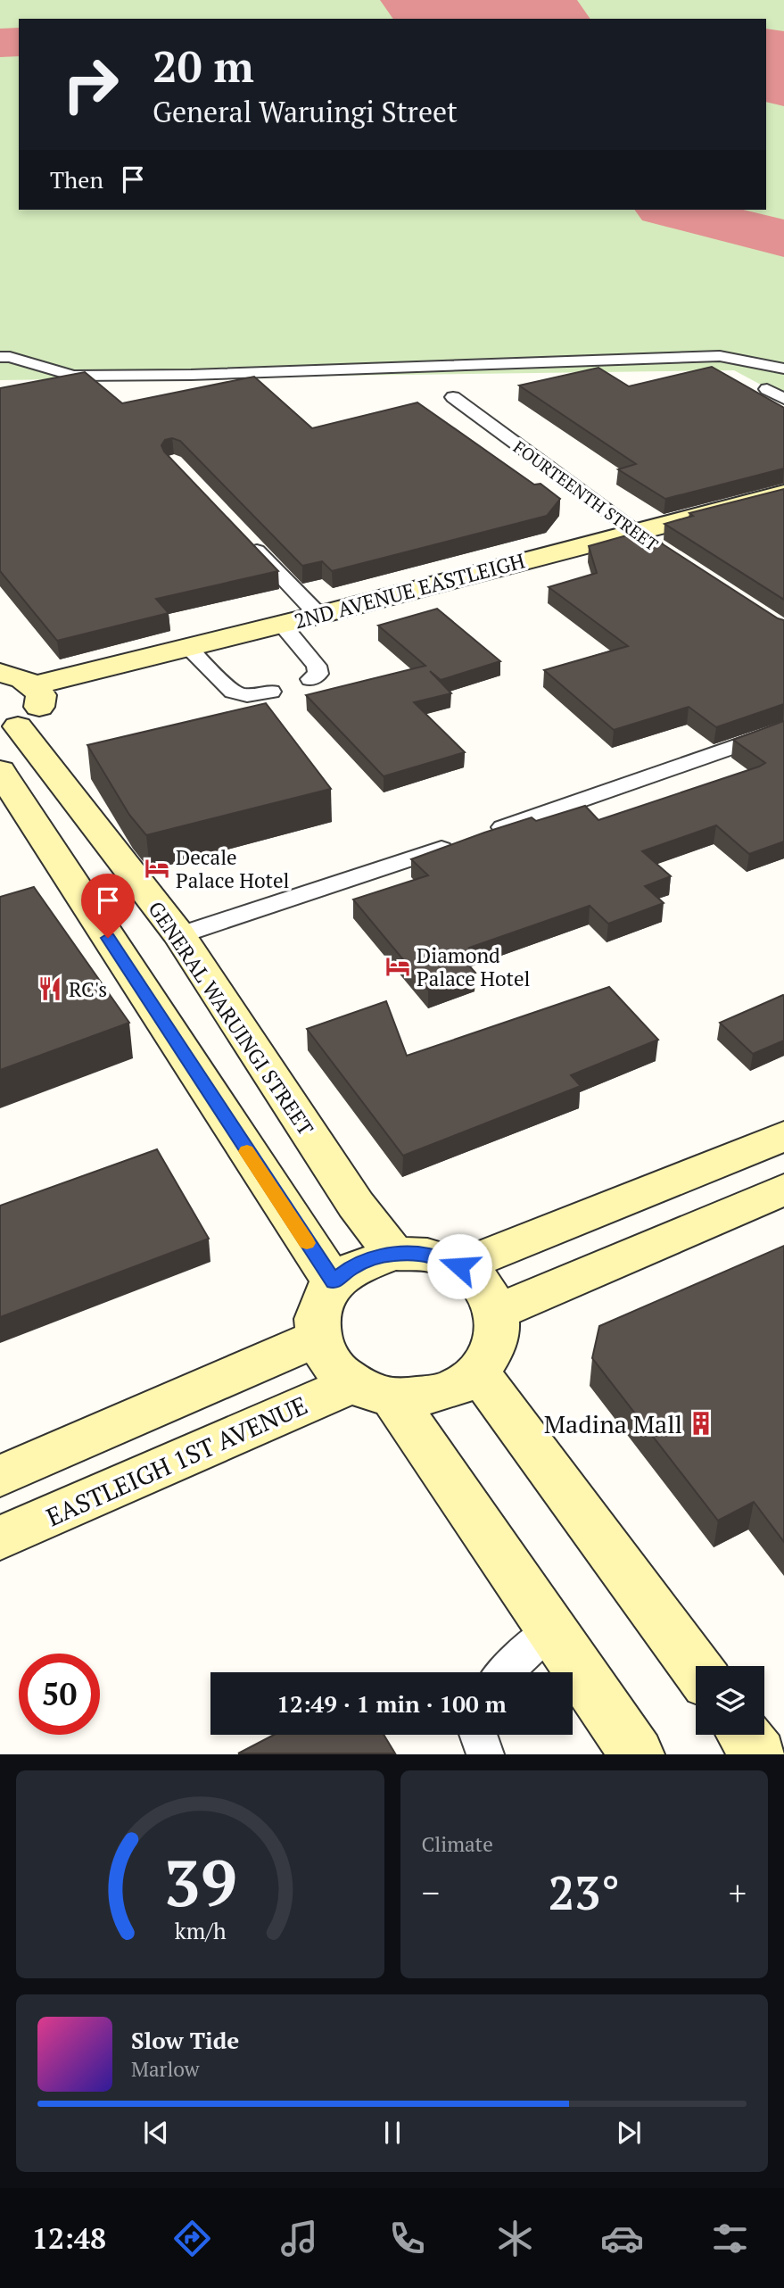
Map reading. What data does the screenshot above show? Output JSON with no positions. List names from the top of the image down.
{
  "streets": {
    "main road": ["2ND AVENUE EASTLEIGH", "GENERAL WARUINGI STREET", "EASTLEIGH 1ST AVENUE"],
    "lane": ["FOURTEENTH STREET"]
  },
  "crossings": [
    ["FOURTEENTH STREET", "2ND AVENUE EASTLEIGH"],
    ["GENERAL WARUINGI STREET", "EASTLEIGH 1ST AVENUE"]
  ],
  "places": {
    "hotel": ["Decale Palace Hotel", "Diamond Palace Hotel"],
    "restaurant": ["RC's"],
    "building": ["Madina Mall"]
  },
  "page": {
    "turn": ["20 m", "General Waruingi Street"],
    "then": "Then",
    "limit": "50",
    "trip": "12:49 · 1 min · 100 m",
    "tile": "Climate",
    "heat": ["−", "23°", "+"],
    "song": ["Slow Tide", "Marlow"],
    "tabs": "12:48",
    "gauge": ["39", "km/h"]
  }
}
